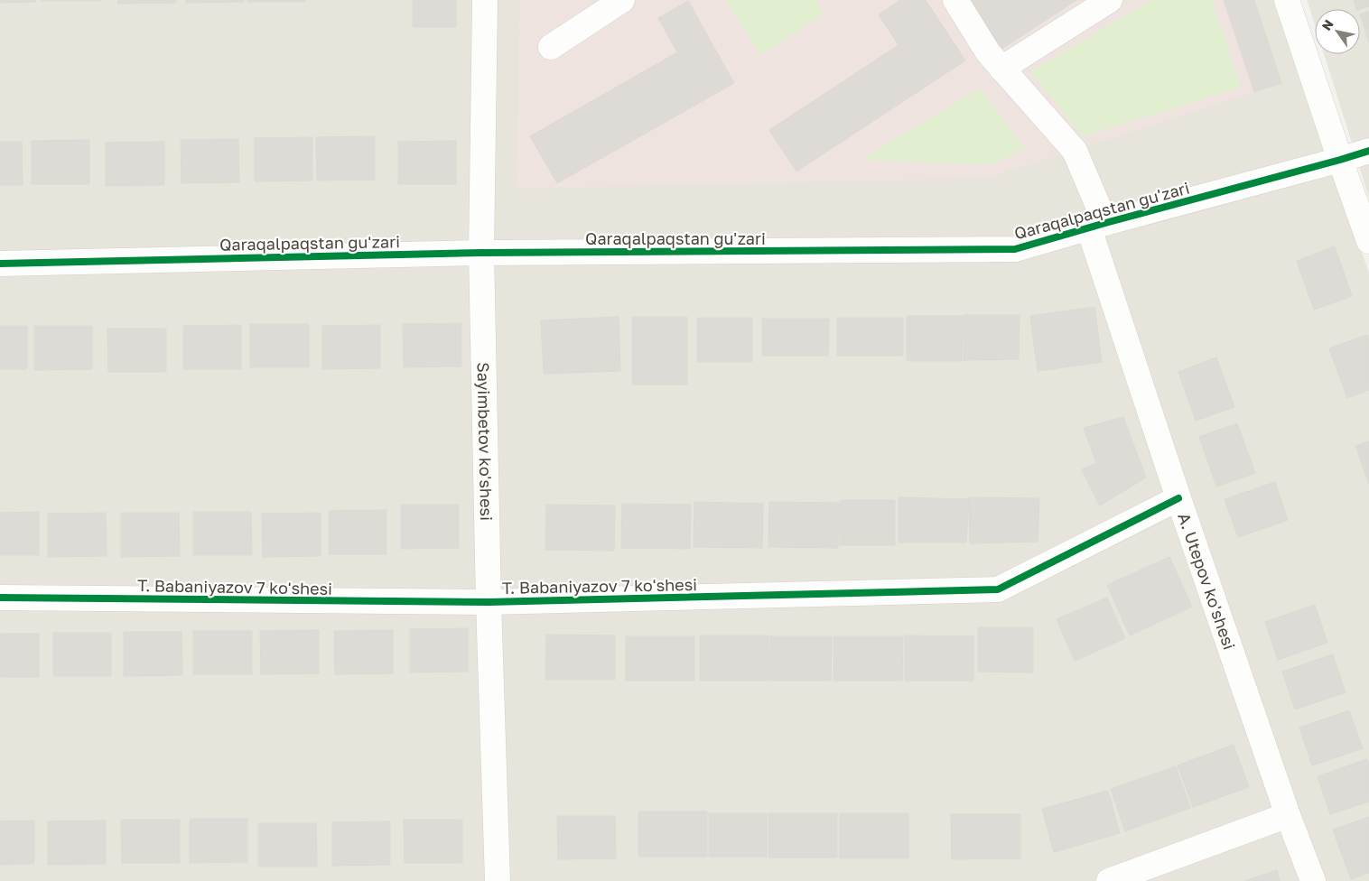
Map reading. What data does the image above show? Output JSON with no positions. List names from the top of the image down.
{
  "streets": {
    "street": [
      "Qaraqalpaqstan gu'zari",
      "Sayimbetov ko'shesi",
      "A. Utepov ko'shesi",
      "T. Babaniyazov 7 ko'shesi"
    ]
  },
  "crossings": [
    ["Qaraqalpaqstan gu'zari", "Sayimbetov ko'shesi"],
    ["Qaraqalpaqstan gu'zari", "A. Utepov ko'shesi"],
    ["Sayimbetov ko'shesi", "T. Babaniyazov 7 ko'shesi"],
    ["A. Utepov ko'shesi", "T. Babaniyazov 7 ko'shesi"]
  ],
  "north": "top left"
}
